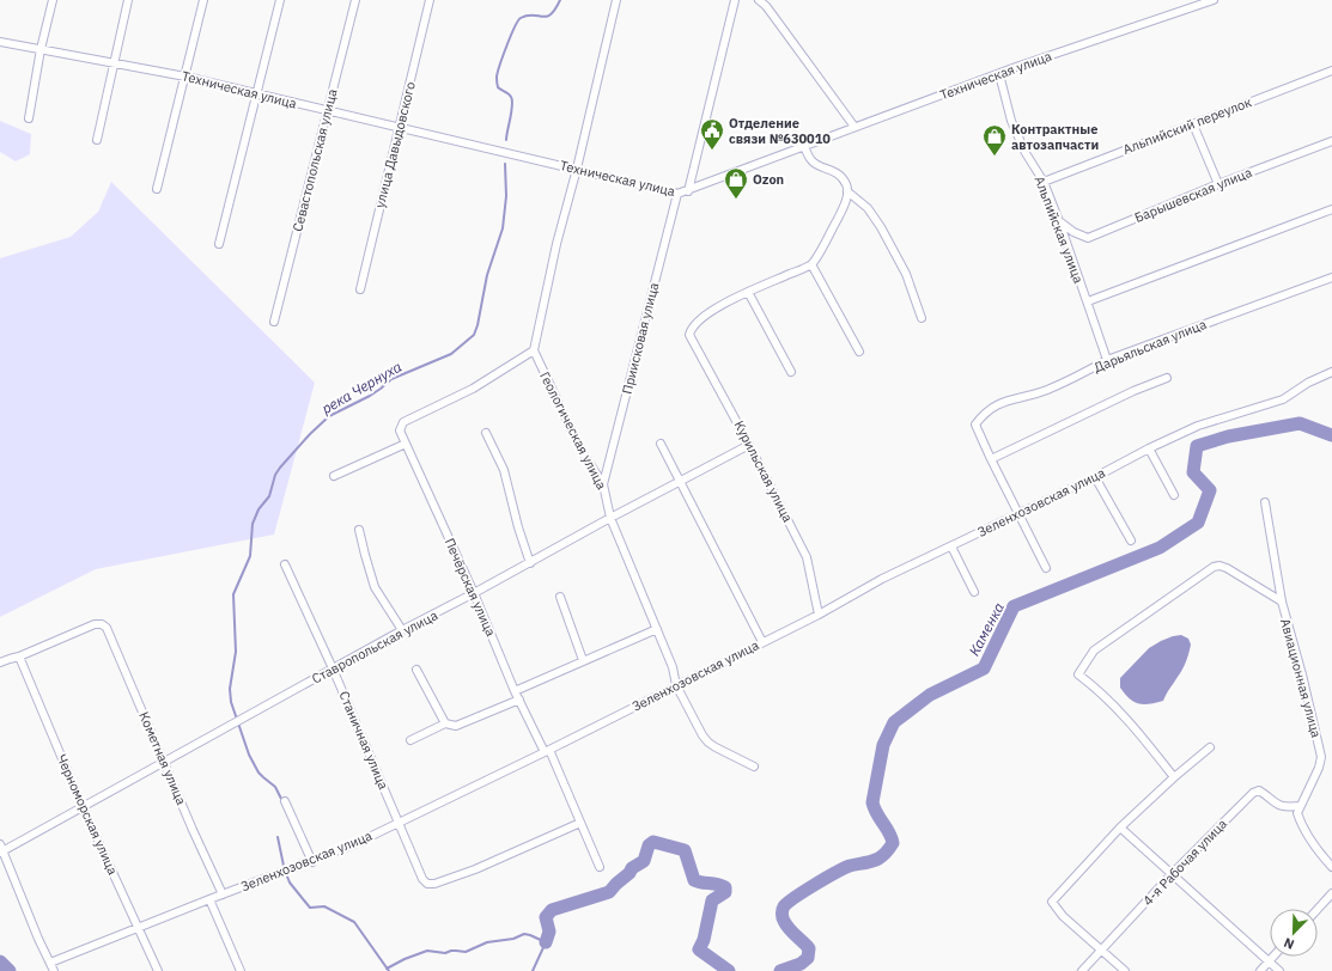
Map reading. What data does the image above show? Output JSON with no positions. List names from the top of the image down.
{
  "streets": {
    "street": [
      "Техническая улица",
      "Альпийский переулок",
      "улица Давыдовского",
      "Севастопольская улица",
      "Барышевская улица",
      "Альпийская улица",
      "Приисковая улица",
      "Дарьяльская улица",
      "Геологическая улица",
      "Курильская улица",
      "Зеленхозовская улица",
      "Печёрская улица",
      "Ставропольская улица",
      "Авиационная улица",
      "Станичная улица",
      "Кометная улица",
      "Черноморская улица",
      "4-я Рабочая улица"
    ]
  },
  "crossings": [
    ["Техническая улица", "улица Давыдовского"],
    ["Техническая улица", "Севастопольская улица"],
    ["Техническая улица", "Альпийская улица"],
    ["Техническая улица", "Приисковая улица"],
    ["Альпийский переулок", "Альпийская улица"],
    ["Барышевская улица", "Альпийская улица"],
    ["Альпийская улица", "Дарьяльская улица"],
    ["Приисковая улица", "Геологическая улица"],
    ["Геологическая улица", "Зеленхозовская улица"],
    ["Геологическая улица", "Печёрская улица"],
    ["Геологическая улица", "Ставропольская улица"],
    ["Курильская улица", "Зеленхозовская улица"],
    ["Курильская улица", "Ставропольская улица"],
    ["Зеленхозовская улица", "Печёрская улица"],
    ["Зеленхозовская улица", "Станичная улица"],
    ["Зеленхозовская улица", "Кометная улица"],
    ["Зеленхозовская улица", "Черноморская улица"],
    ["Печёрская улица", "Ставропольская улица"],
    ["Печёрская улица", "Станичная улица"],
    ["Ставропольская улица", "Станичная улица"],
    ["Ставропольская улица", "Кометная улица"],
    ["Ставропольская улица", "Черноморская улица"],
    ["Авиационная улица", "4-я Рабочая улица"],
    ["Кометная улица", "Черноморская улица"]
  ],
  "water": ["река Чернуха", "Каменка"],
  "places": {
    "public building": ["Отделение связи №630010"],
    "shop": ["Контрактные автозапчасти", "Ozon"]
  },
  "north": "bottom left"
}
